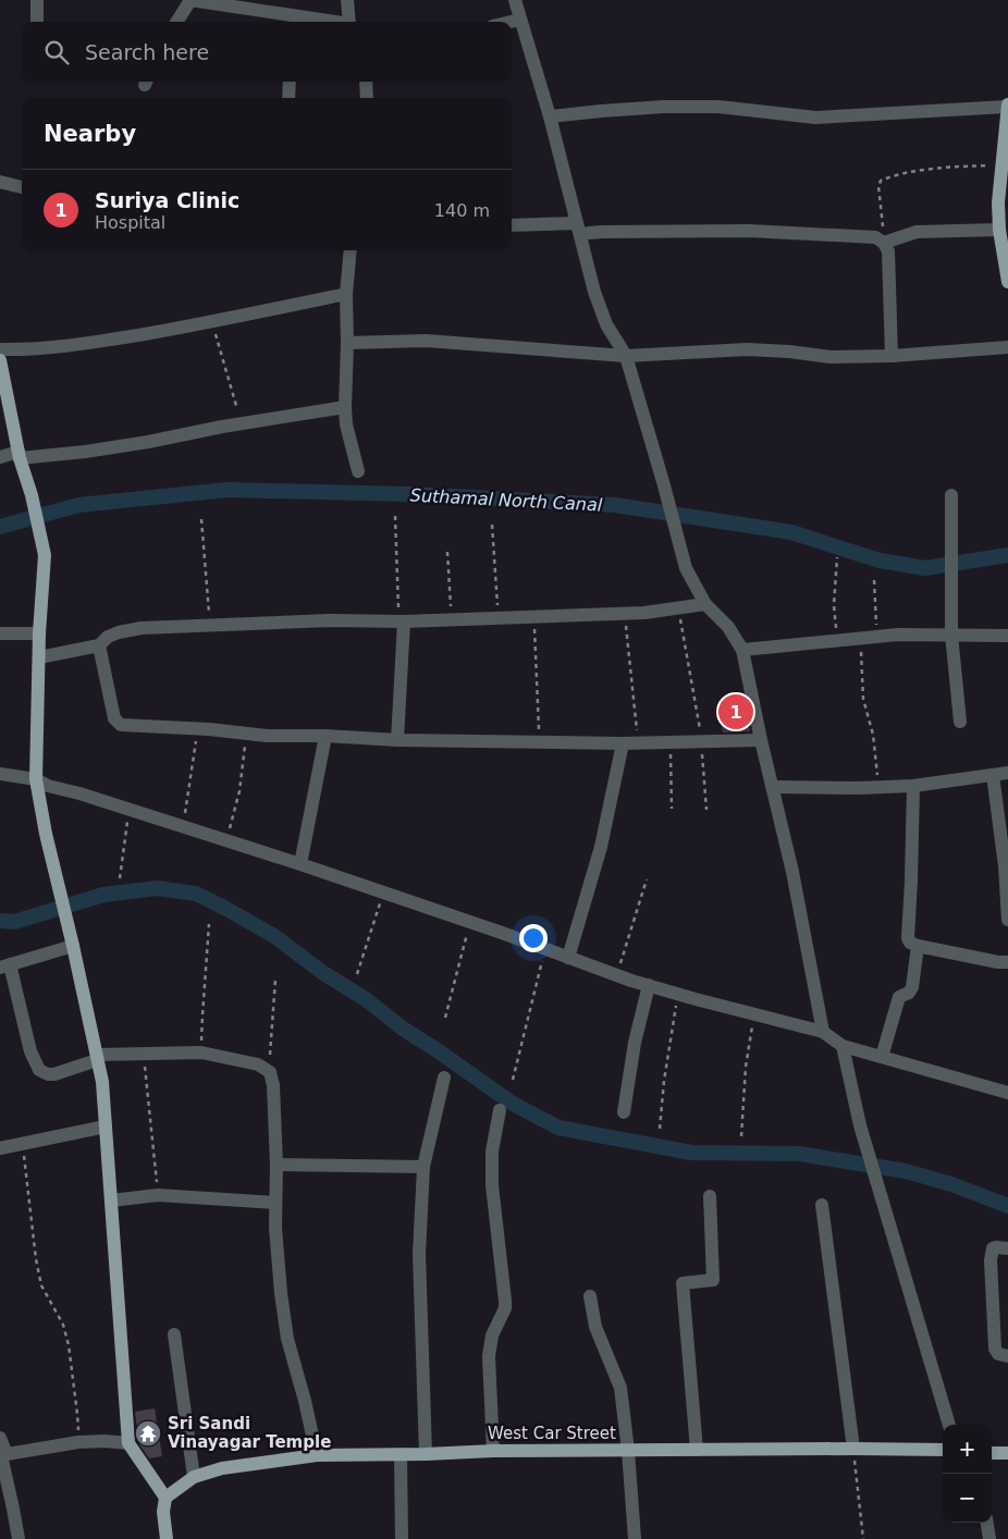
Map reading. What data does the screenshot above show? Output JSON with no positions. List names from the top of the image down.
{
  "streets": {
    "main road": ["West Car Street"]
  },
  "water": ["Suthamal North Canal"],
  "places": {
    "temple": ["Sri Sandi Vinayagar Temple"]
  },
  "page": {
    "search": "Search here",
    "heading": "Nearby",
    "list": [
      {
        "mark": "1",
        "name": "Suriya Clinic",
        "note": "Hospital",
        "value": "140 m"
      }
    ],
    "pins": "1",
    "map_buttons": ["+", "−"]
  }
}
